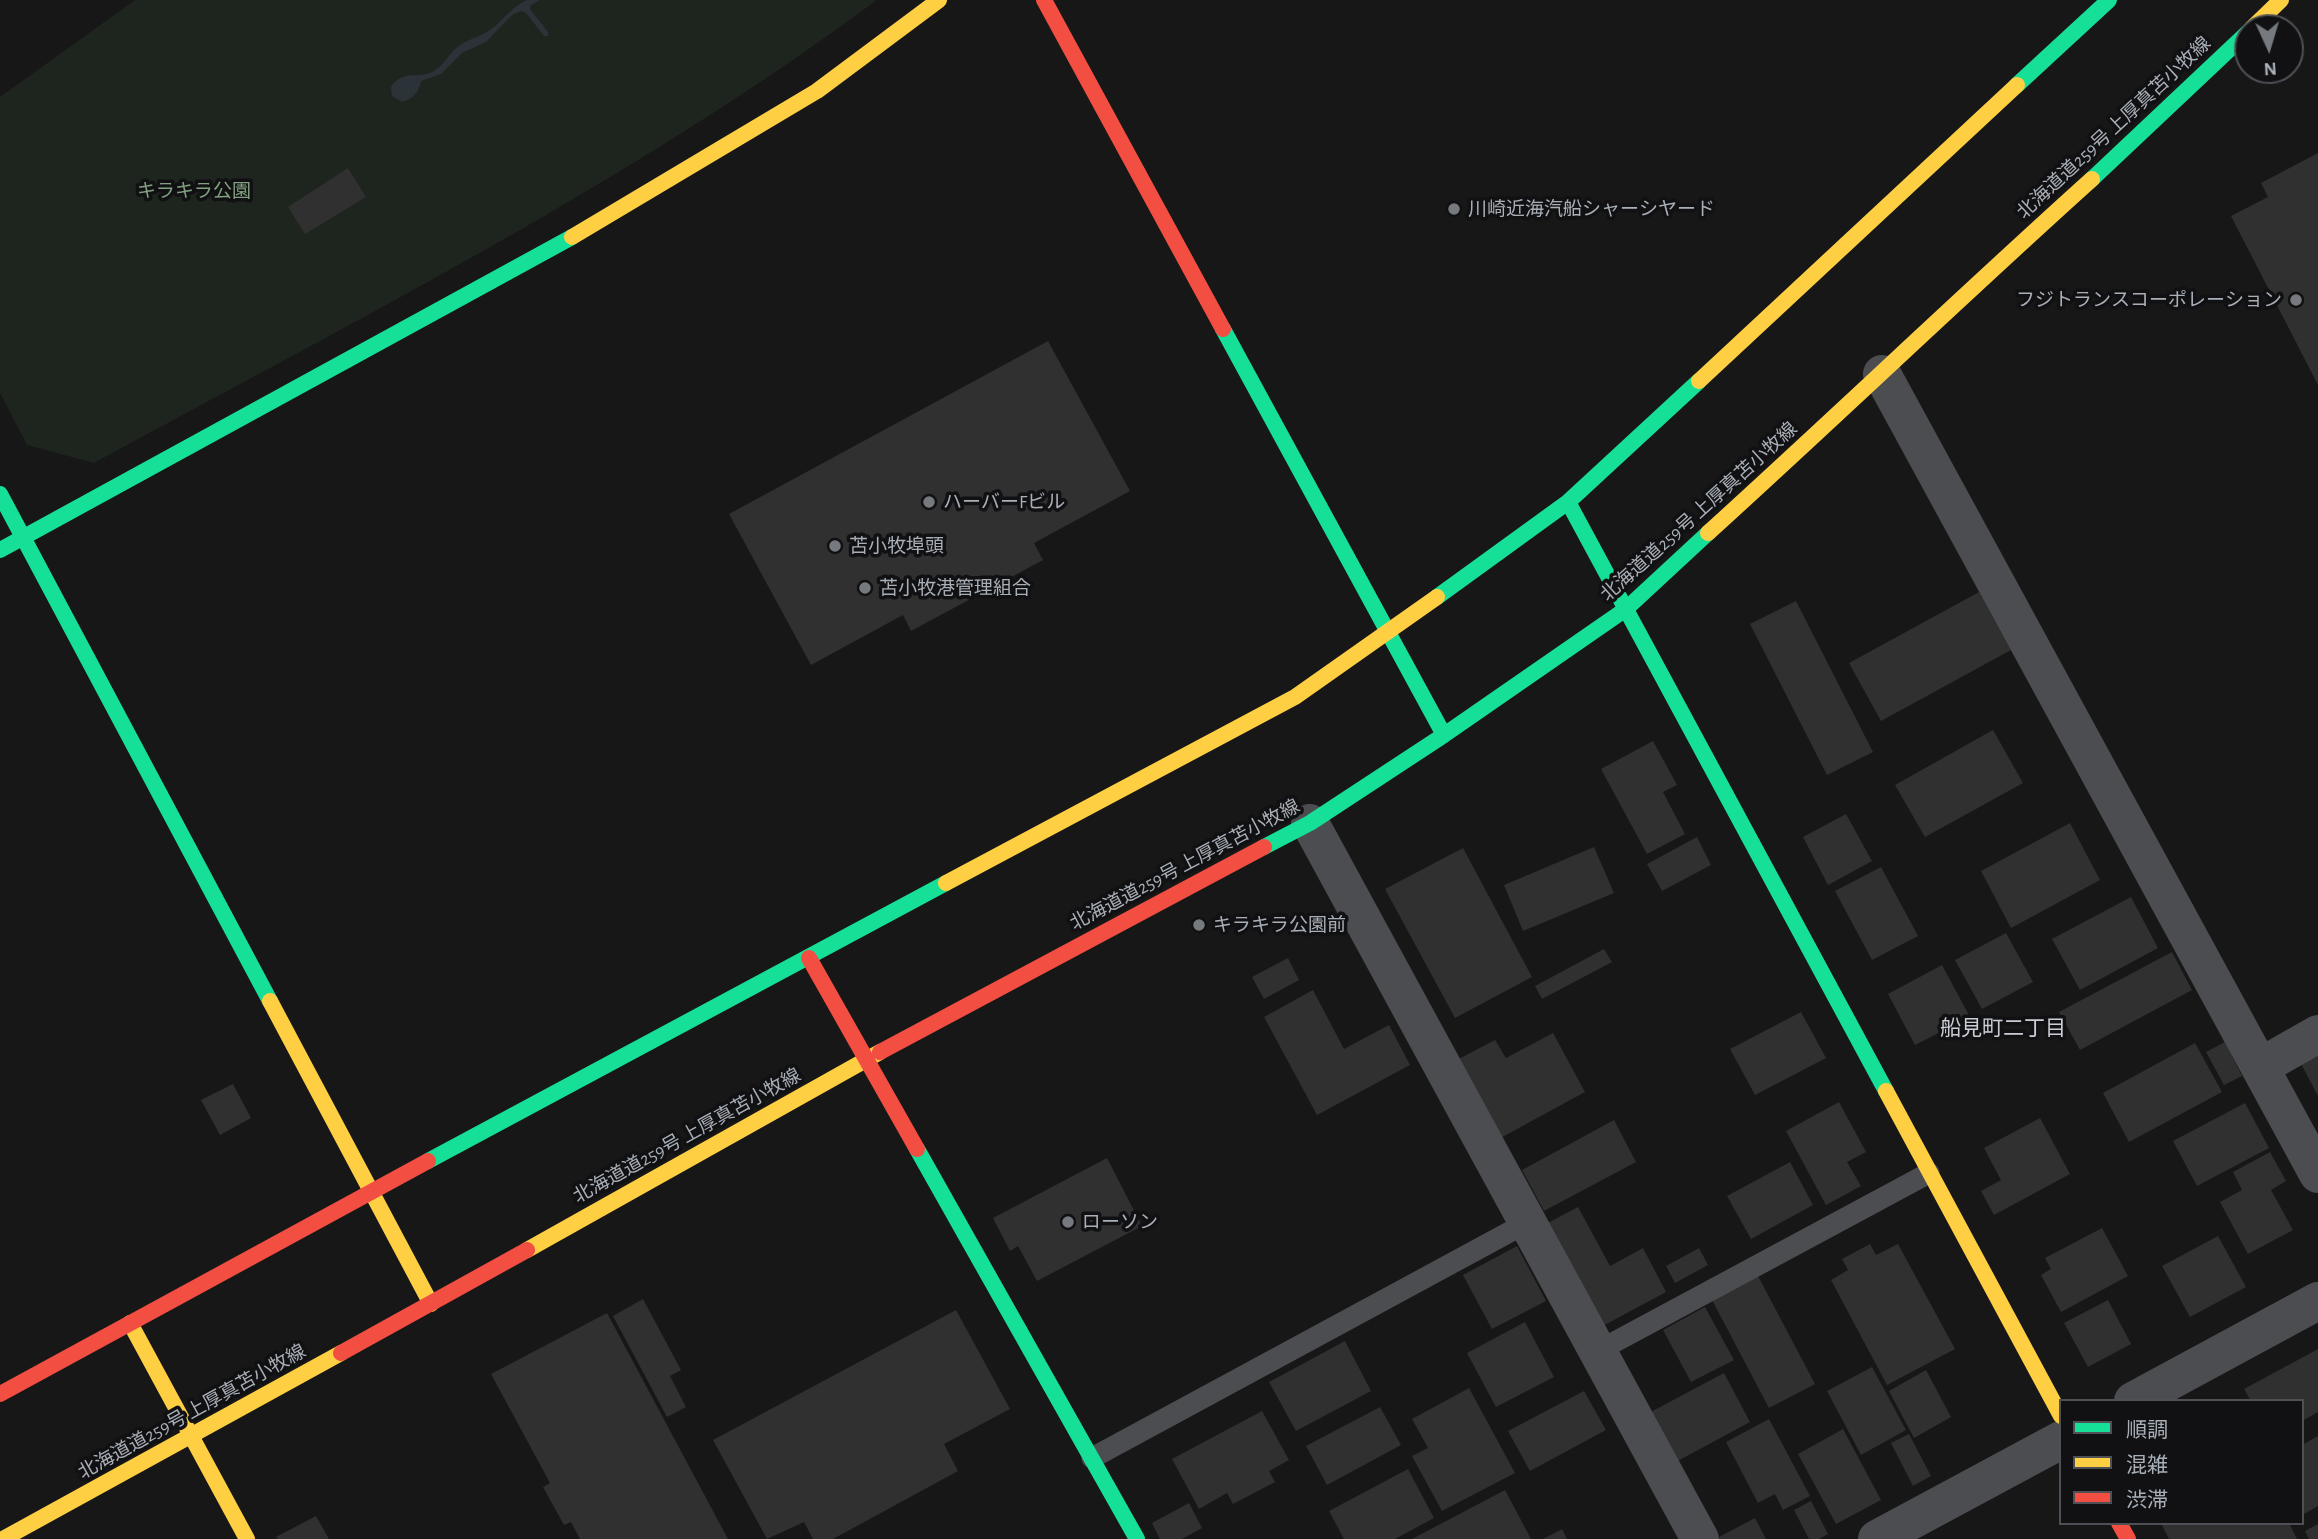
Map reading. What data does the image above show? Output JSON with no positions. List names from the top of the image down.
{
  "streets": {
    "main road": ["北海道道259号 上厚真苫小牧線"]
  },
  "districts": ["船見町二丁目"],
  "parks": ["キラキラ公園"],
  "places": [
    "川崎近海汽船シャーシヤード",
    "フジトランスコーポレーション",
    "ハーバーFビル",
    "苫小牧埠頭",
    "苫小牧港管理組合",
    "キラキラ公園前",
    "ローソン"
  ],
  "legend": ["順調", "混雑", "渋滞"],
  "north": "bottom"
}
